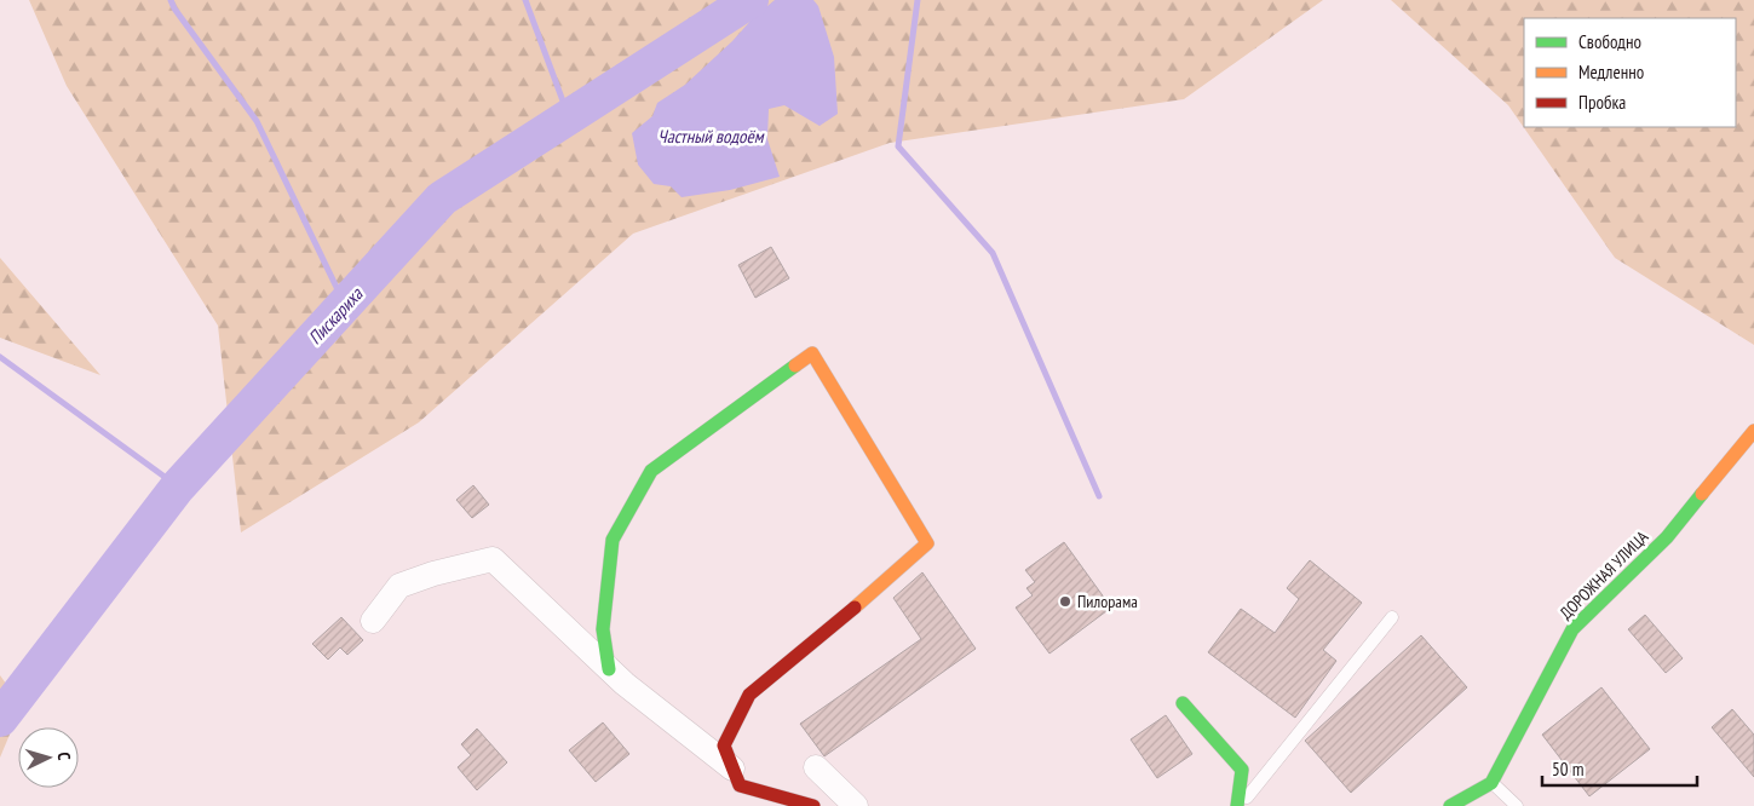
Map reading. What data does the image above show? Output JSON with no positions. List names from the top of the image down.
{
  "streets": {
    "street": ["ДОРОЖНАЯ УЛИЦА"]
  },
  "water": ["Частный водоём", "Пискариха"],
  "places": ["Пилорама"],
  "legend": ["Свободно", "Медленно", "Пробка"],
  "scale_bar": "50 m",
  "north": "right"
}
